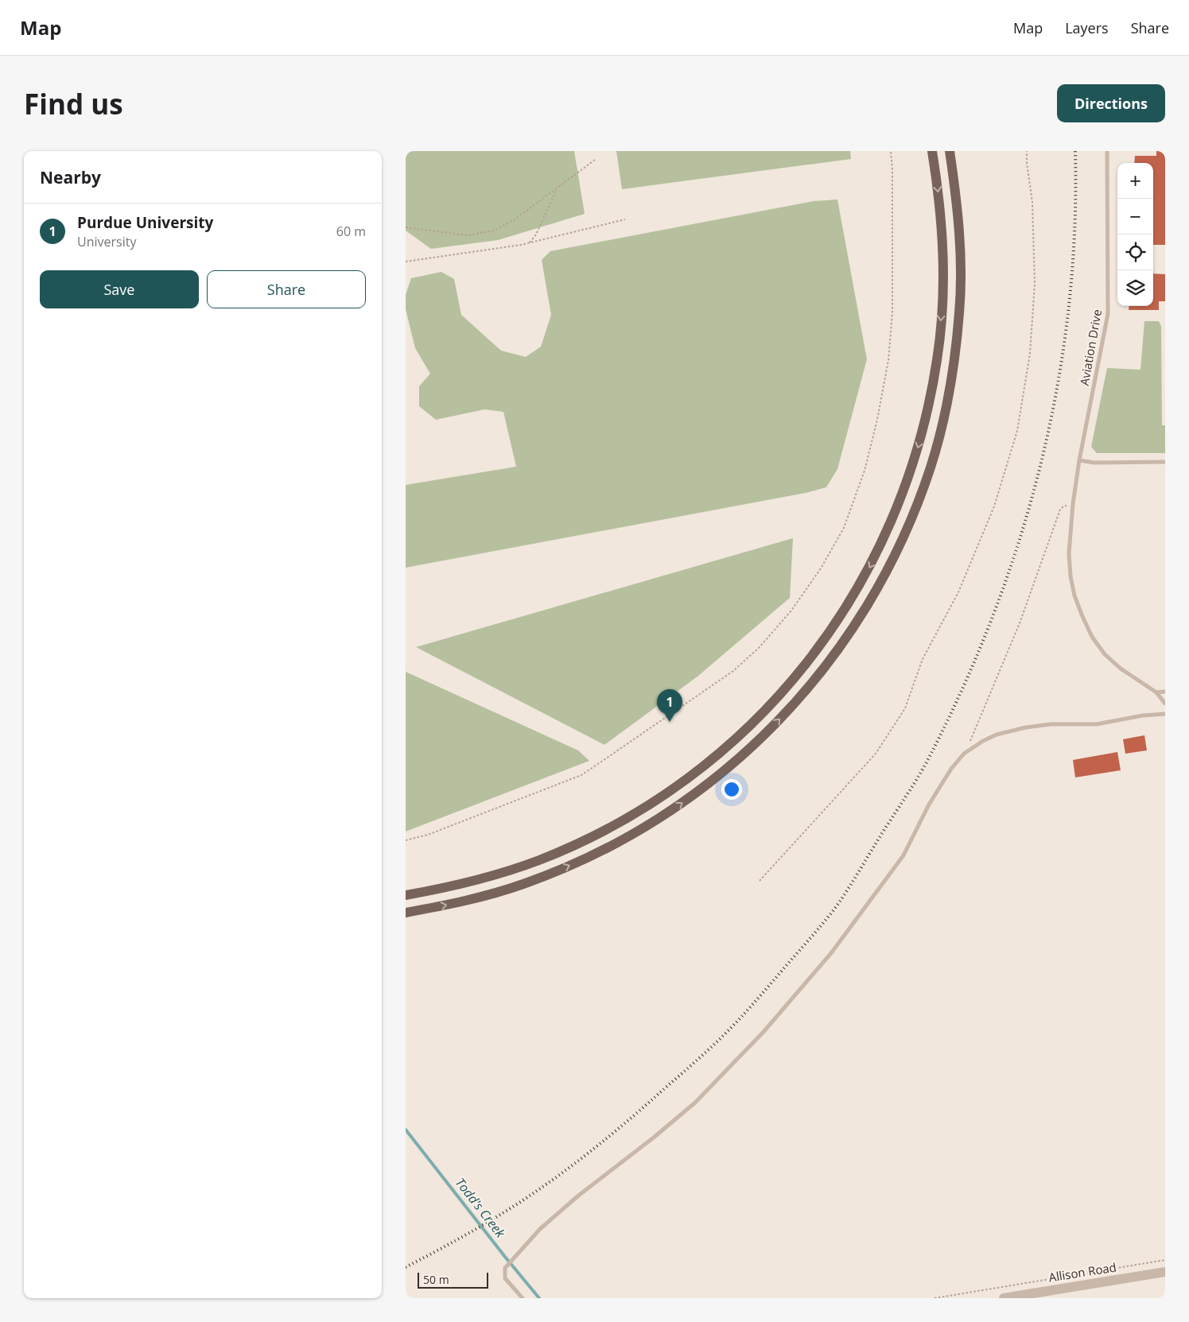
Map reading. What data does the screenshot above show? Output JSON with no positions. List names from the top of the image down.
{
  "streets": {
    "street": ["Allison Road"],
    "lane": ["Aviation Drive"]
  },
  "water": ["Todd's Creek"],
  "scale_bar": "50 m",
  "page": {
    "header": "Map",
    "nav": ["Map", "Layers", "Share"],
    "buttons": [
      "Directions",
      ["Save", "Share"]
    ],
    "title": "Find us",
    "heading": "Nearby",
    "map_buttons": ["+", "−"],
    "list": [
      {
        "mark": "1",
        "name": "Purdue University",
        "note": "University",
        "value": "60 m"
      }
    ],
    "pins": "1",
    "scale": "50 m"
  }
}
